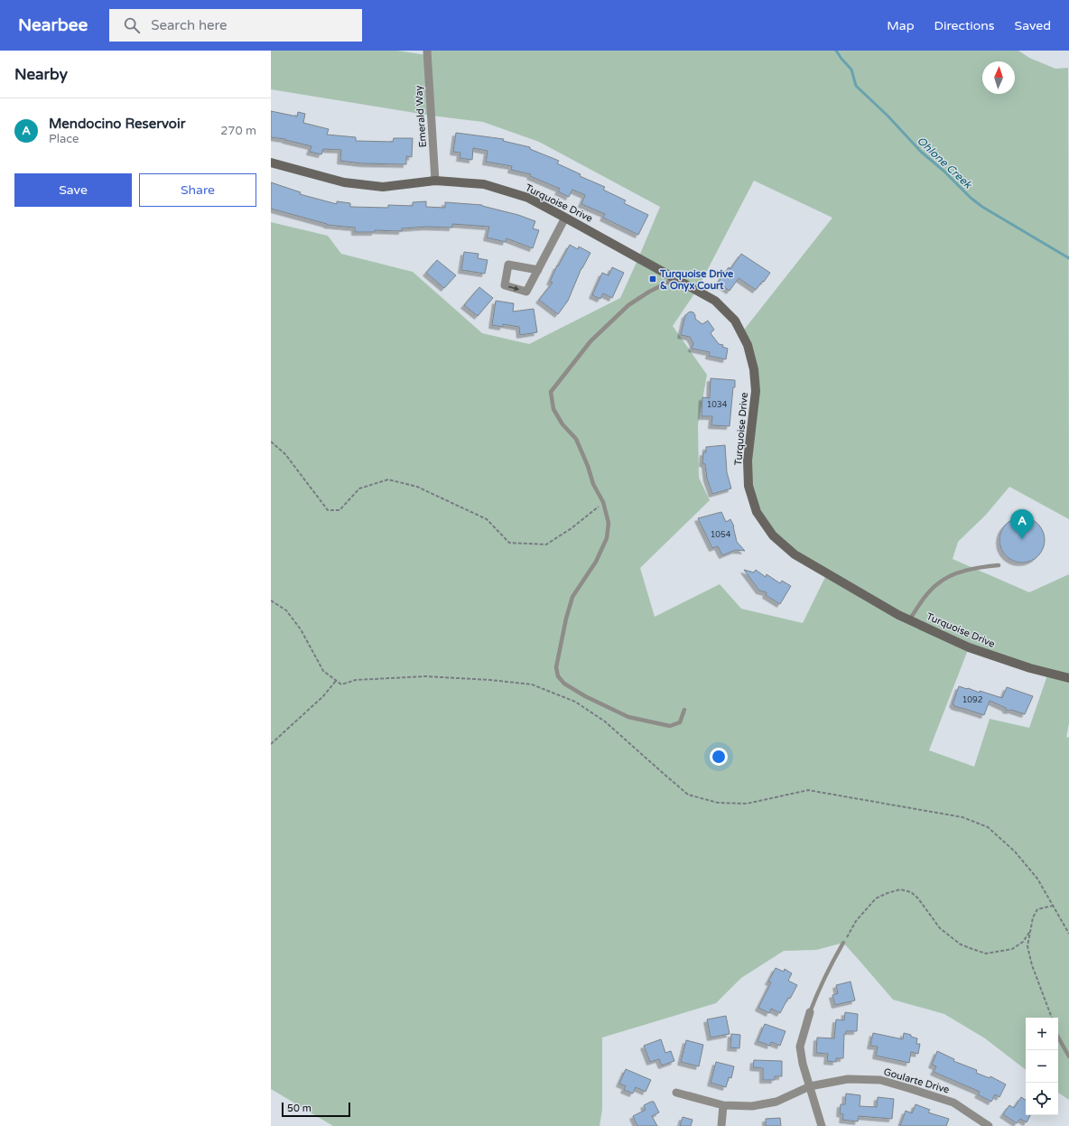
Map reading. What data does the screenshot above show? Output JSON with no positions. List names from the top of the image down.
{
  "streets": {
    "street": ["Emerald Way", "Turquoise Drive", "Goularte Drive"]
  },
  "crossings": [
    ["Emerald Way", "Turquoise Drive"]
  ],
  "water": ["Ohlone Creek"],
  "places": {
    "transit": ["Turquoise Drive & Onyx Court"]
  },
  "house_numbers": ["1034", "1054", "1092"],
  "scale_bar": "50 m",
  "north": "top",
  "page": {
    "header": "Nearbee",
    "search": "Search here",
    "nav": ["Map", "Directions", "Saved"],
    "heading": "Nearby",
    "list": [
      {
        "mark": "A",
        "name": "Mendocino Reservoir",
        "note": "Place",
        "value": "270 m"
      }
    ],
    "buttons": ["Save", "Share"],
    "pins": "A",
    "map_buttons": ["+", "−"],
    "scale": "50 m"
  }
}
